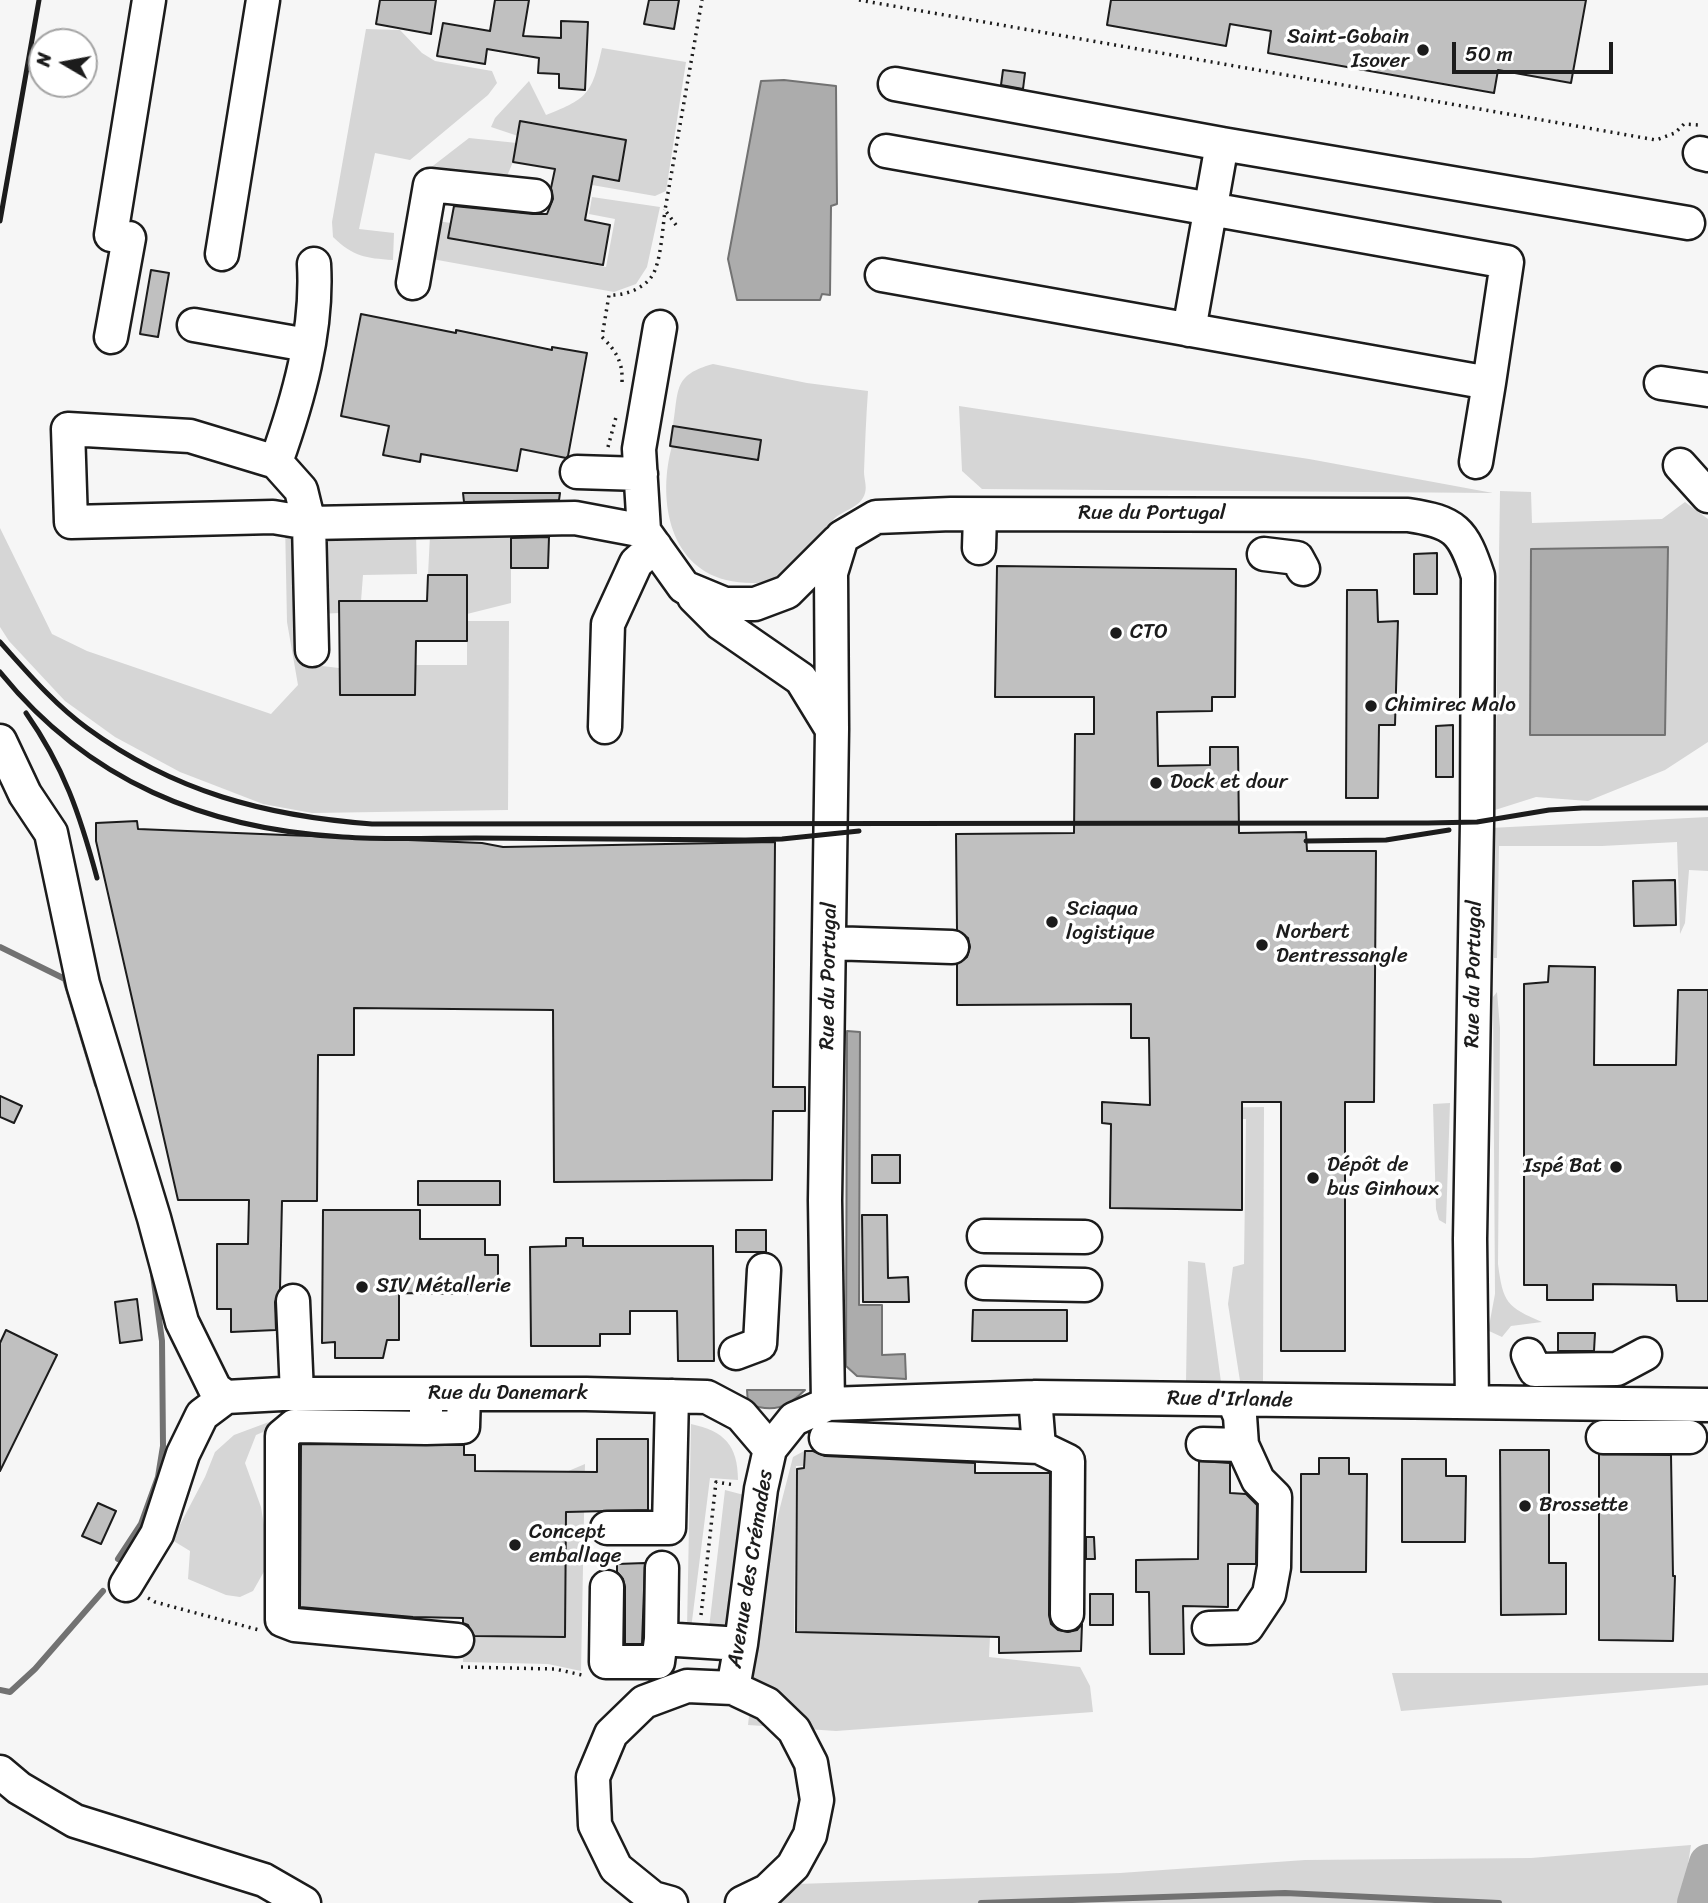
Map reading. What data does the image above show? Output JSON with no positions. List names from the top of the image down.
{
  "streets": {
    "street": [
      "Rue du Portugal",
      "Rue du Danemark",
      "Rue d'Irlande",
      "Avenue des Crémades"
    ]
  },
  "crossings": [
    ["Rue du Portugal", "Rue d'Irlande"],
    ["Rue du Danemark", "Rue d'Irlande"],
    ["Rue du Danemark", "Avenue des Crémades"],
    ["Rue d'Irlande", "Avenue des Crémades"]
  ],
  "places": [
    "Saint-Gobain Isover",
    "CTO",
    "Chimirec Malo",
    "Dock et dour",
    "Sciaqua logistique",
    "Norbert Dentressangle",
    "Ispé Bat",
    "Dépôt de bus Ginhoux",
    "SIV Métallerie",
    "Brossette",
    "Concept emballage"
  ],
  "scale_bar": "50 m",
  "north": "left"
}
